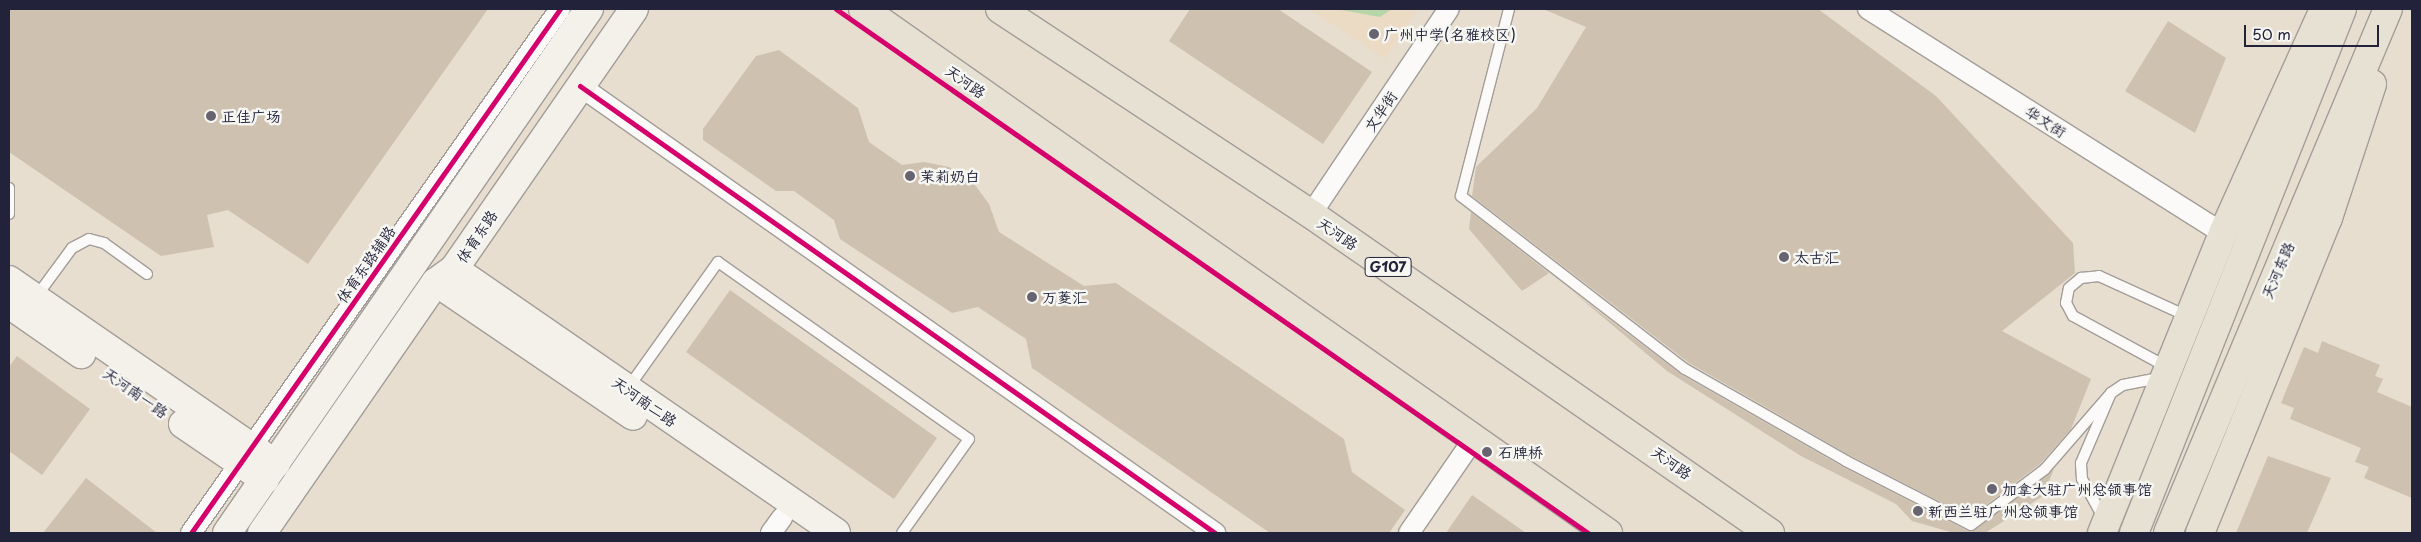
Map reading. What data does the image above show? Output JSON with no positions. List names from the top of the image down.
{
  "streets": {
    "highway": ["天河路", "G107", "天河东路"],
    "main road": ["体育东路", "天河南一路", "天河南二路"],
    "street": ["文华街", "华文街", "体育东路辅路"]
  },
  "crossings": [
    ["天河路", "文华街"],
    ["体育东路", "天河南二路"],
    ["体育东路辅路", "天河南一路"]
  ],
  "places": [
    "广州中学(名雅校区)",
    "正佳广场",
    "茉莉奶白",
    "太古汇",
    "万菱汇",
    "石牌桥",
    "加拿大驻广州总领事馆",
    "新西兰驻广州总领事馆"
  ],
  "scale_bar": "50 m"
}
